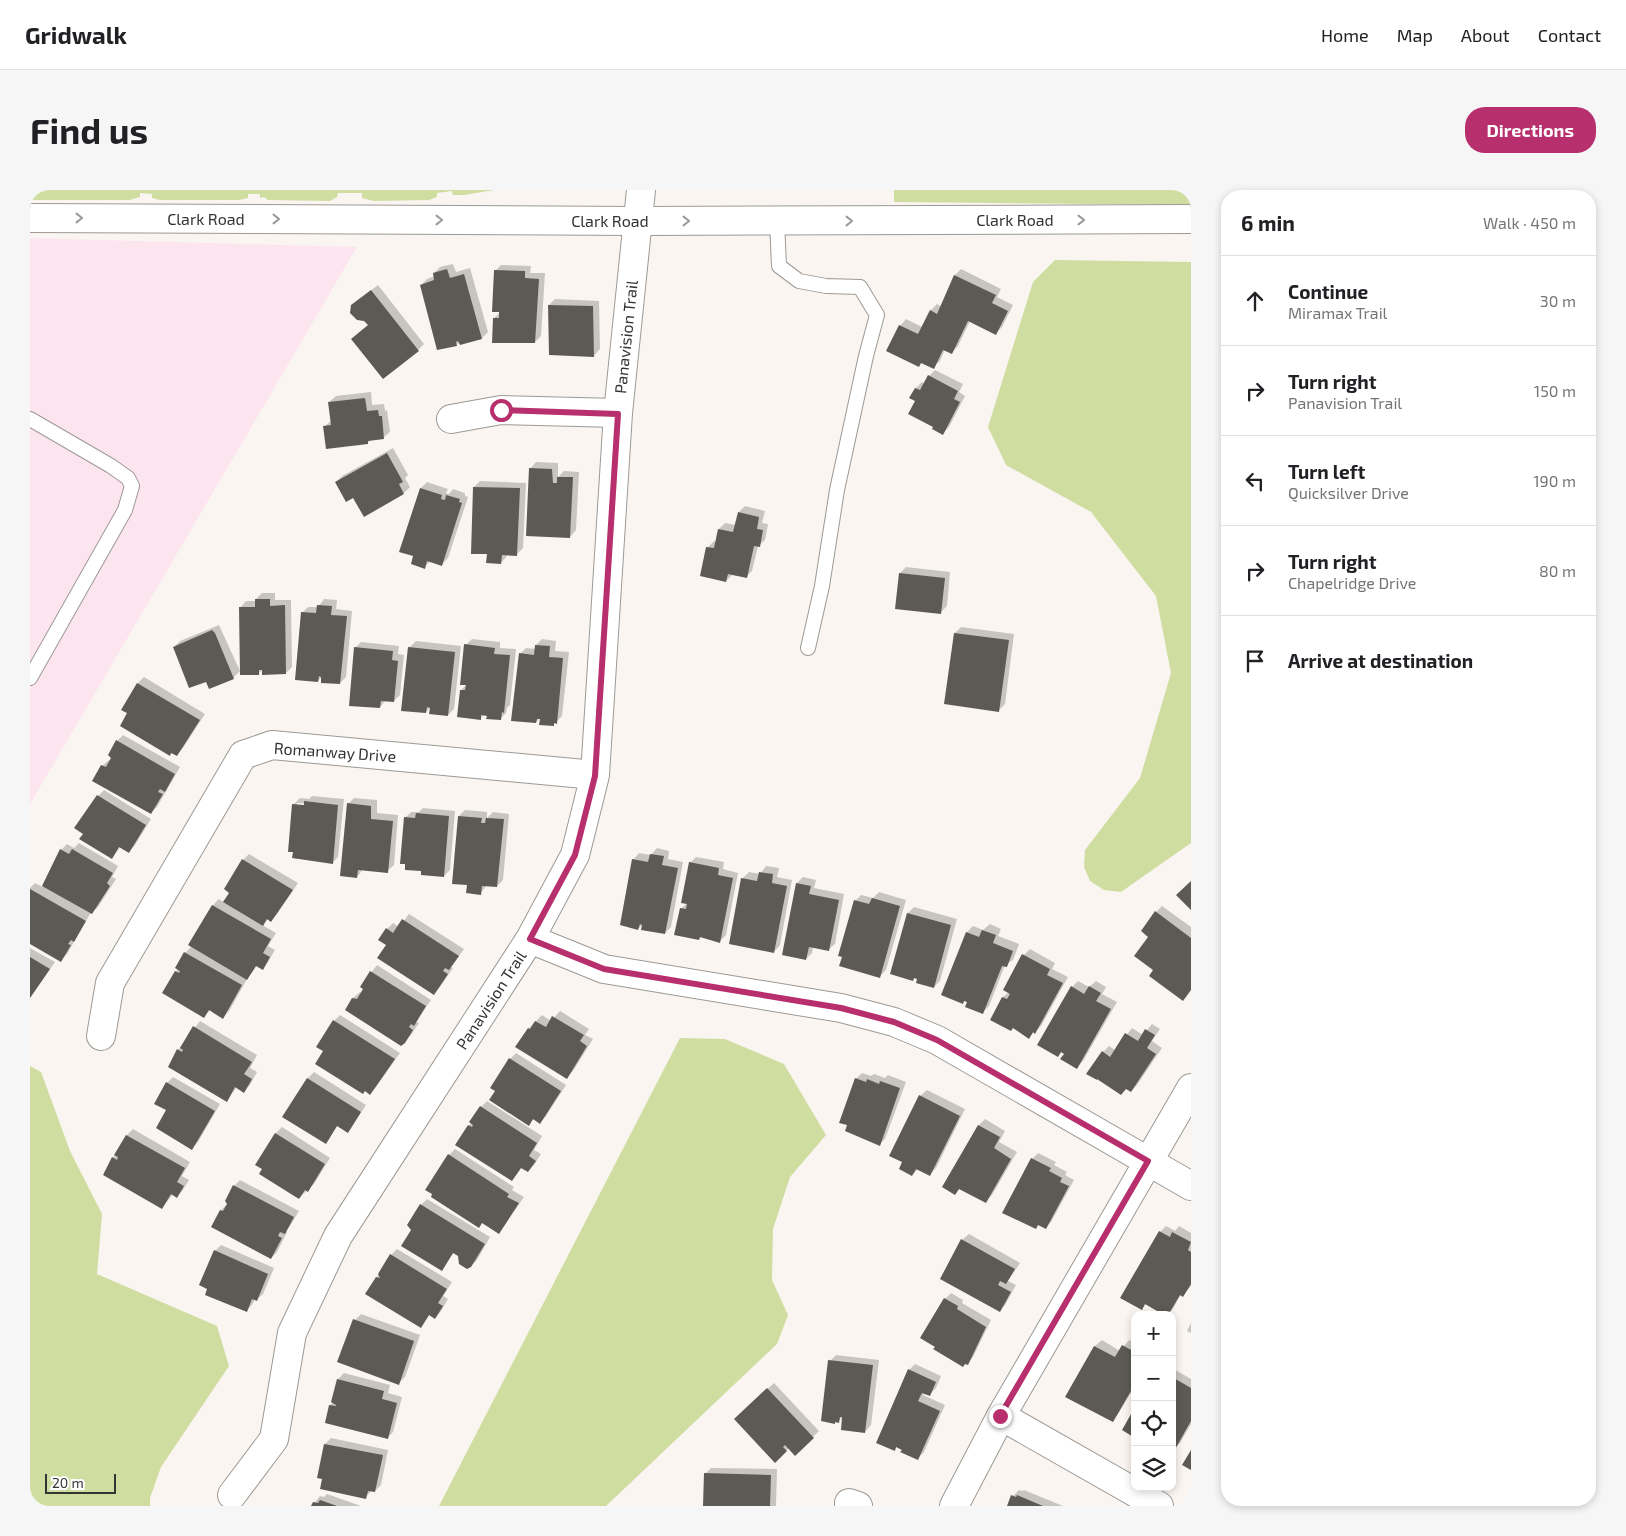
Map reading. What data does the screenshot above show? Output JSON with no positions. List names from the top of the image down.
{
  "streets": {
    "street": ["Clark Road", "Panavision Trail", "Romanway Drive"]
  },
  "crossings": [
    ["Clark Road", "Panavision Trail"],
    ["Panavision Trail", "Romanway Drive"]
  ],
  "one_way": ["Clark Road"],
  "scale_bar": "20 m",
  "page": {
    "header": "Gridwalk",
    "nav": [
      "Home",
      "Map",
      "About",
      "Contact"
    ],
    "buttons": "Directions",
    "title": "Find us",
    "heading": ["6 min", "Walk · 450 m"],
    "list": [
      ["Continue", "Miramax Trail", "30 m"],
      ["Turn right", "Panavision Trail", "150 m"],
      ["Turn left", "Quicksilver Drive", "190 m"],
      ["Turn right", "Chapelridge Drive", "80 m"],
      "Arrive at destination"
    ],
    "map_buttons": ["+", "−"],
    "scale": "20 m"
  }
}
